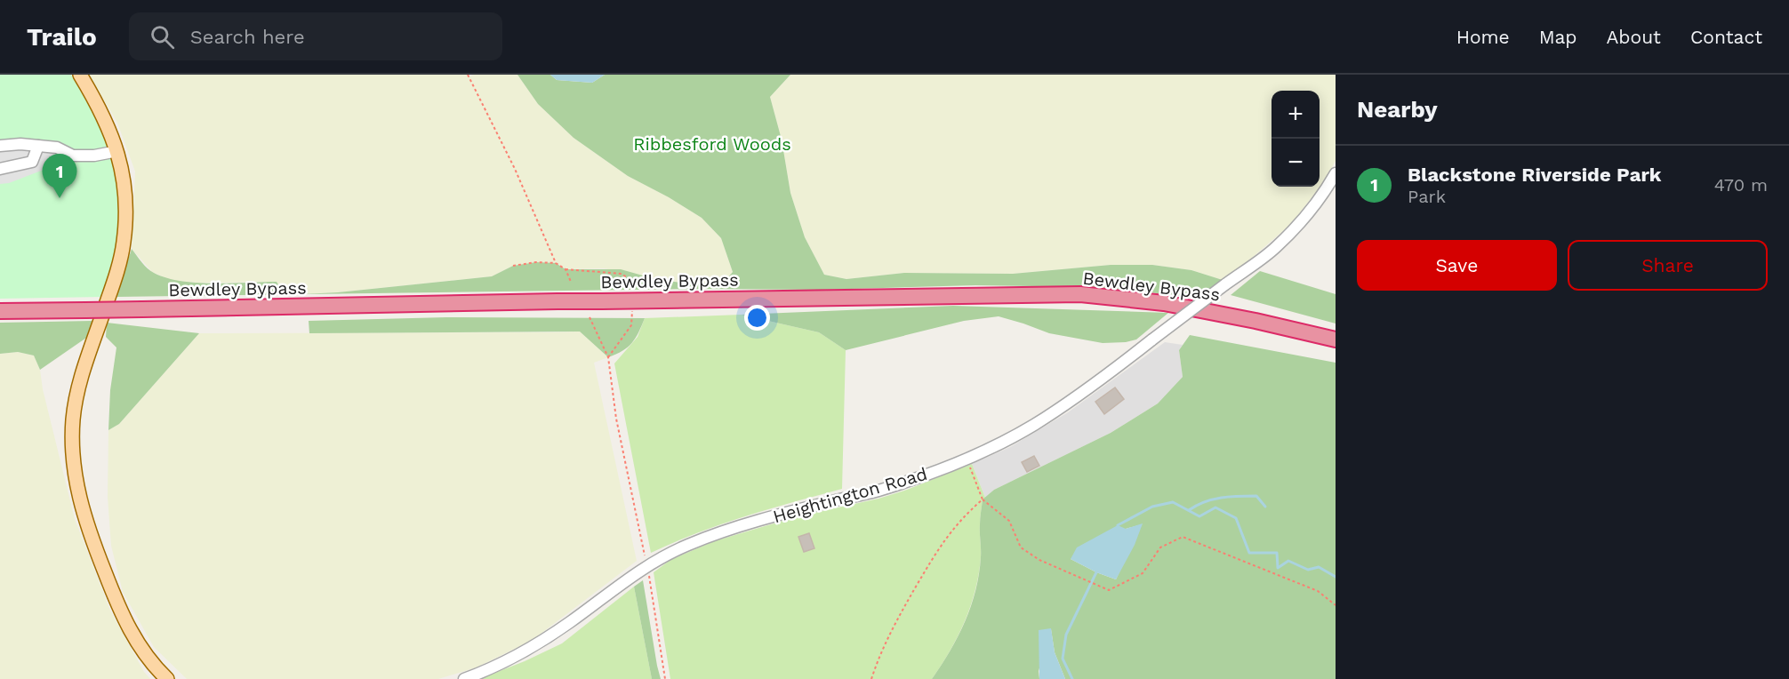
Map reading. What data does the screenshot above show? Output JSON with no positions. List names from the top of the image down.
{
  "streets": {
    "highway": ["Bewdley Bypass"],
    "street": ["Heightington Road"]
  },
  "parks": ["Ribbesford Woods"],
  "page": {
    "header": "Trailo",
    "search": "Search here",
    "nav": [
      "Home",
      "Map",
      "About",
      "Contact"
    ],
    "heading": "Nearby",
    "map_buttons": ["+", "−"],
    "list": [
      {
        "mark": "1",
        "name": "Blackstone Riverside Park",
        "note": "Park",
        "value": "470 m"
      }
    ],
    "pins": "1",
    "buttons": ["Save", "Share"]
  }
}
